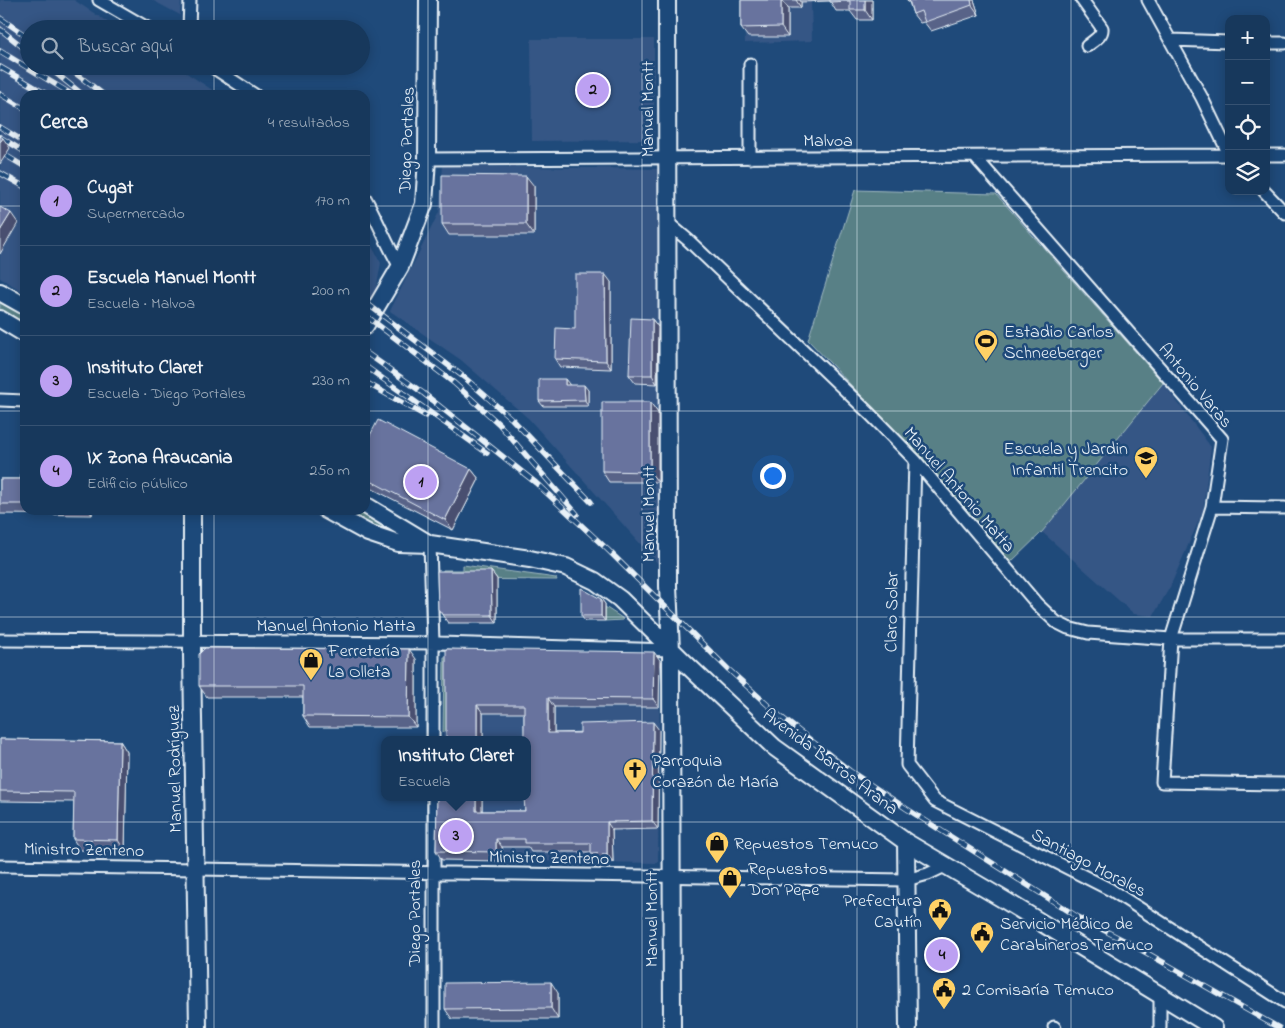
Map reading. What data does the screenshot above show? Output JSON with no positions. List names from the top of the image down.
{
  "streets": {
    "street": [
      "Manuel Montt",
      "Diego Portales",
      "Malvoa",
      "Antonio Varas",
      "Manuel Antonio Matta",
      "Claro Solar",
      "Avenida Barros Arana",
      "Manuel Rodríguez",
      "Ministro Zenteno",
      "Santiago Morales"
    ]
  },
  "crossings": [
    ["Manuel Montt", "Malvoa"],
    ["Manuel Montt", "Manuel Antonio Matta"],
    ["Manuel Montt", "Avenida Barros Arana"],
    ["Manuel Montt", "Ministro Zenteno"],
    ["Diego Portales", "Malvoa"],
    ["Diego Portales", "Ministro Zenteno"],
    ["Malvoa", "Antonio Varas"],
    ["Antonio Varas", "Manuel Antonio Matta"],
    ["Manuel Antonio Matta", "Claro Solar"],
    ["Manuel Antonio Matta", "Avenida Barros Arana"],
    ["Manuel Antonio Matta", "Manuel Rodríguez"],
    ["Claro Solar", "Santiago Morales"],
    ["Avenida Barros Arana", "Ministro Zenteno"],
    ["Manuel Rodríguez", "Ministro Zenteno"]
  ],
  "places": {
    "sports": ["Estadio Carlos Schneeberger"],
    "school or university": ["Escuela y Jardin Infantil Trencito"],
    "shop": ["Ferretería La Olleta", "Repuestos Temuco", "Repuestos Don Pepe"],
    "church": ["Parroquia Corazón de María"],
    "public building": ["Prefectura Cautín", "Servicio Médico de Carabineros Temuco", "2 Comisaría Temuco"]
  },
  "page": {
    "map_buttons": ["+", "−"],
    "search": "Buscar aquí",
    "pins": [
      "2",
      "1",
      "3",
      "4"
    ],
    "heading": ["Cerca", "4 resultados"],
    "list": [
      {
        "mark": "1",
        "name": "Cugat",
        "note": "Supermercado",
        "value": "170 m"
      },
      {
        "mark": "2",
        "name": "Escuela Manuel Montt",
        "note": "Escuela · Malvoa",
        "value": "200 m"
      },
      {
        "mark": "3",
        "name": "Instituto Claret",
        "note": "Escuela · Diego Portales",
        "value": "230 m"
      },
      {
        "mark": "4",
        "name": "IX Zona Araucania",
        "note": "Edificio público",
        "value": "250 m"
      }
    ],
    "popup": ["Instituto Claret", "Escuela"]
  }
}
